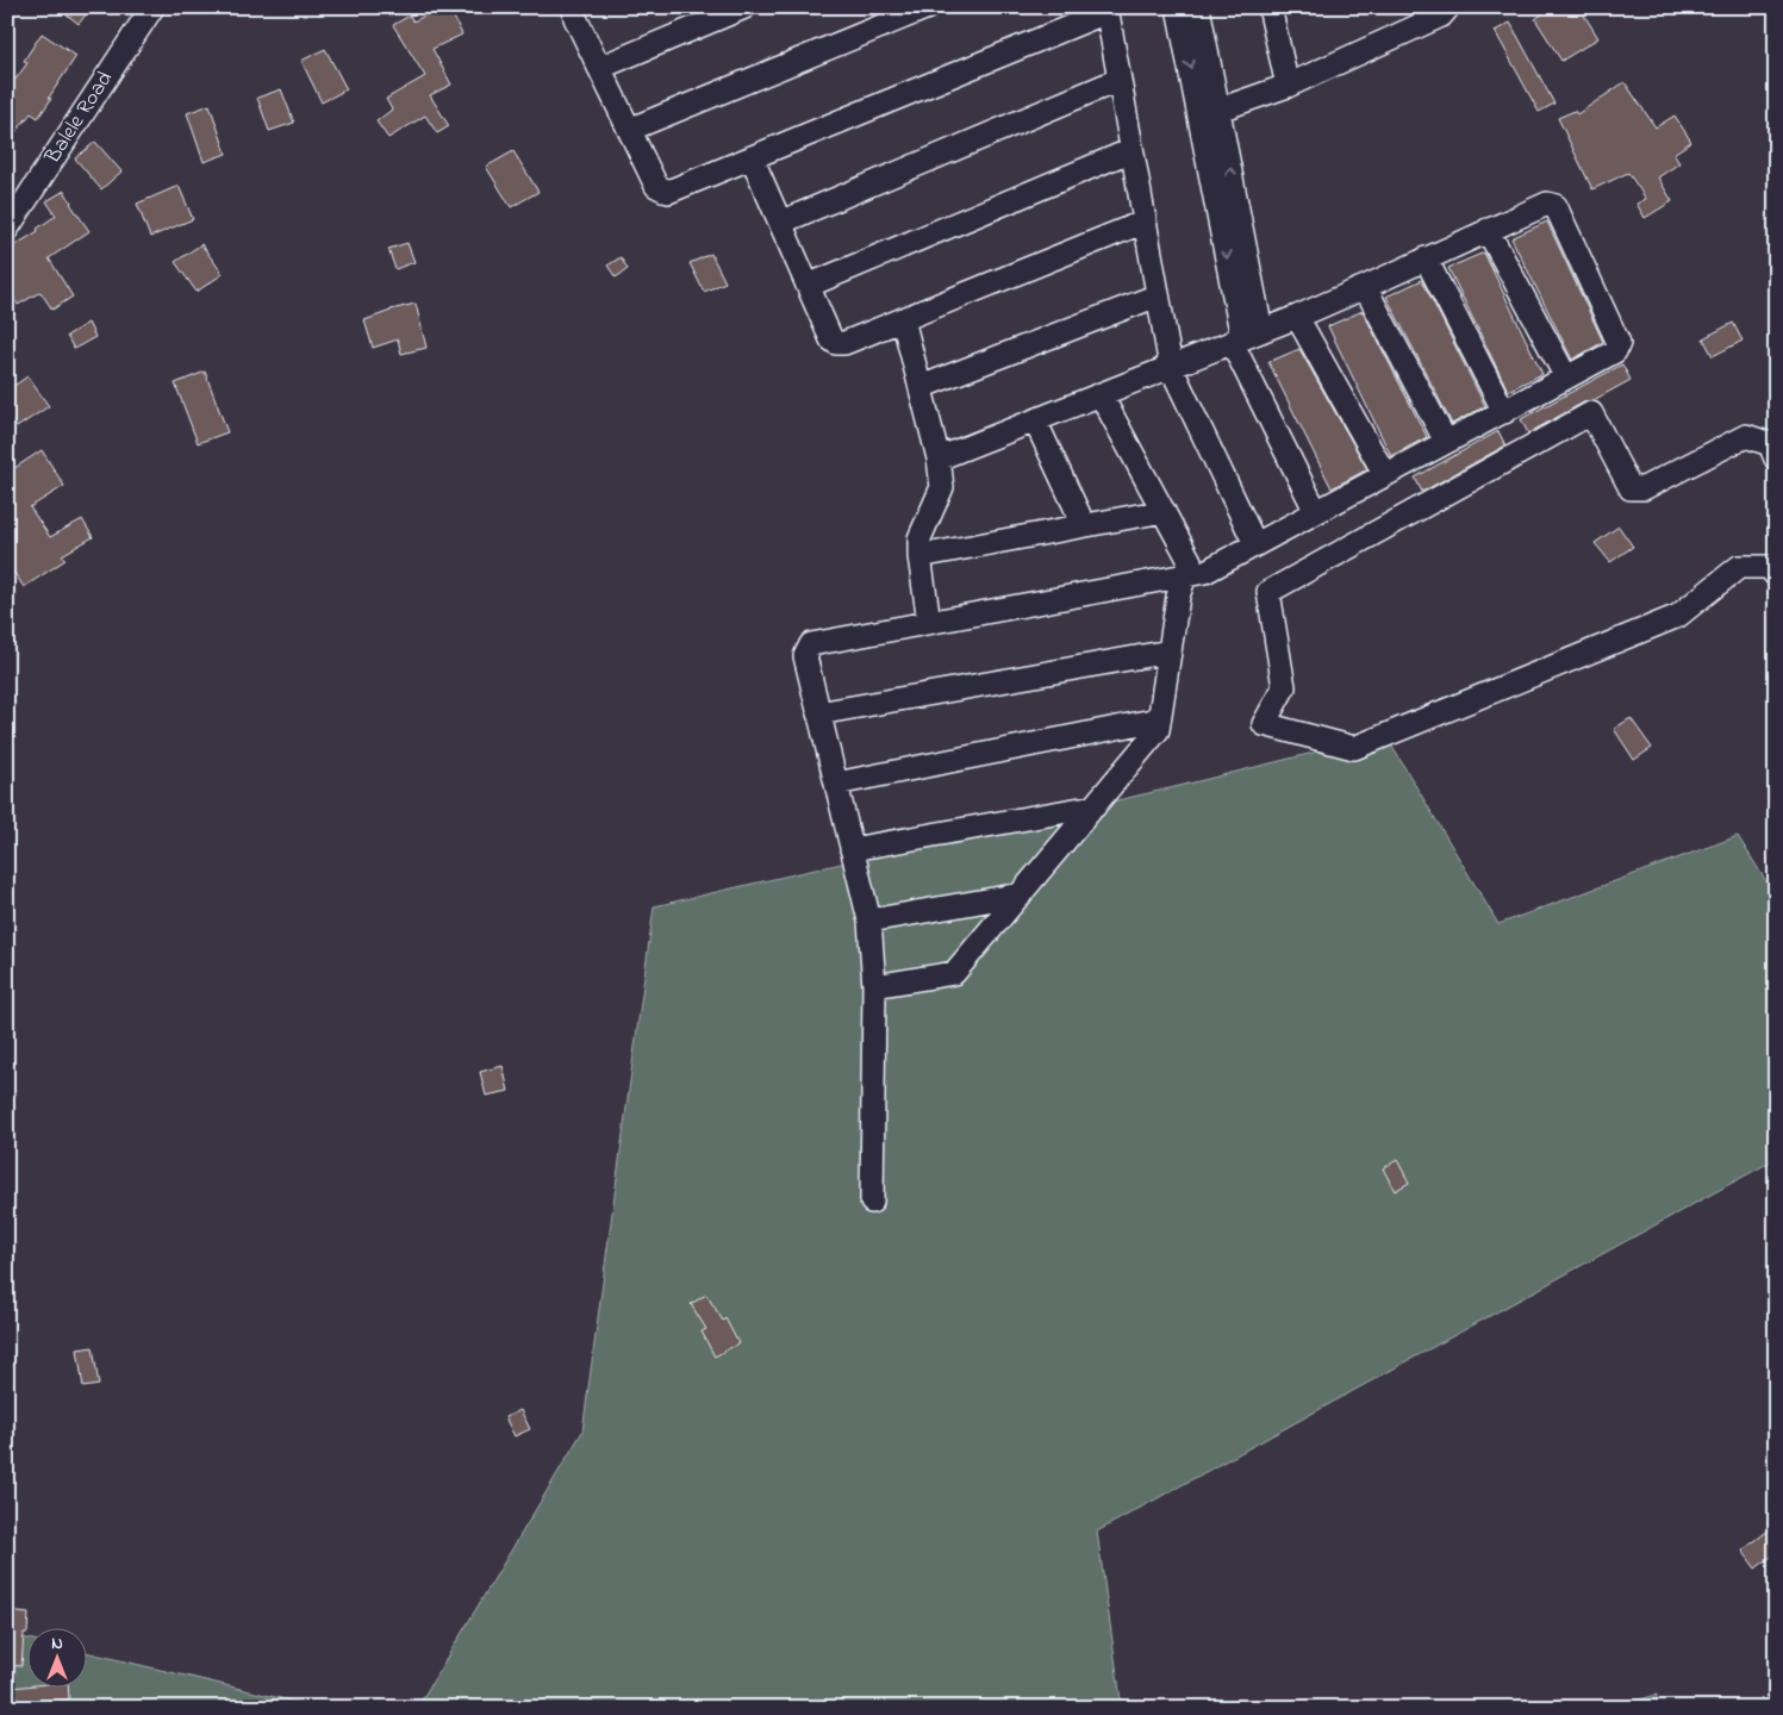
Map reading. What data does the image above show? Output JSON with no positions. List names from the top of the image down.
{
  "streets": {
    "street": ["Balele Road"]
  },
  "north": "top"
}
